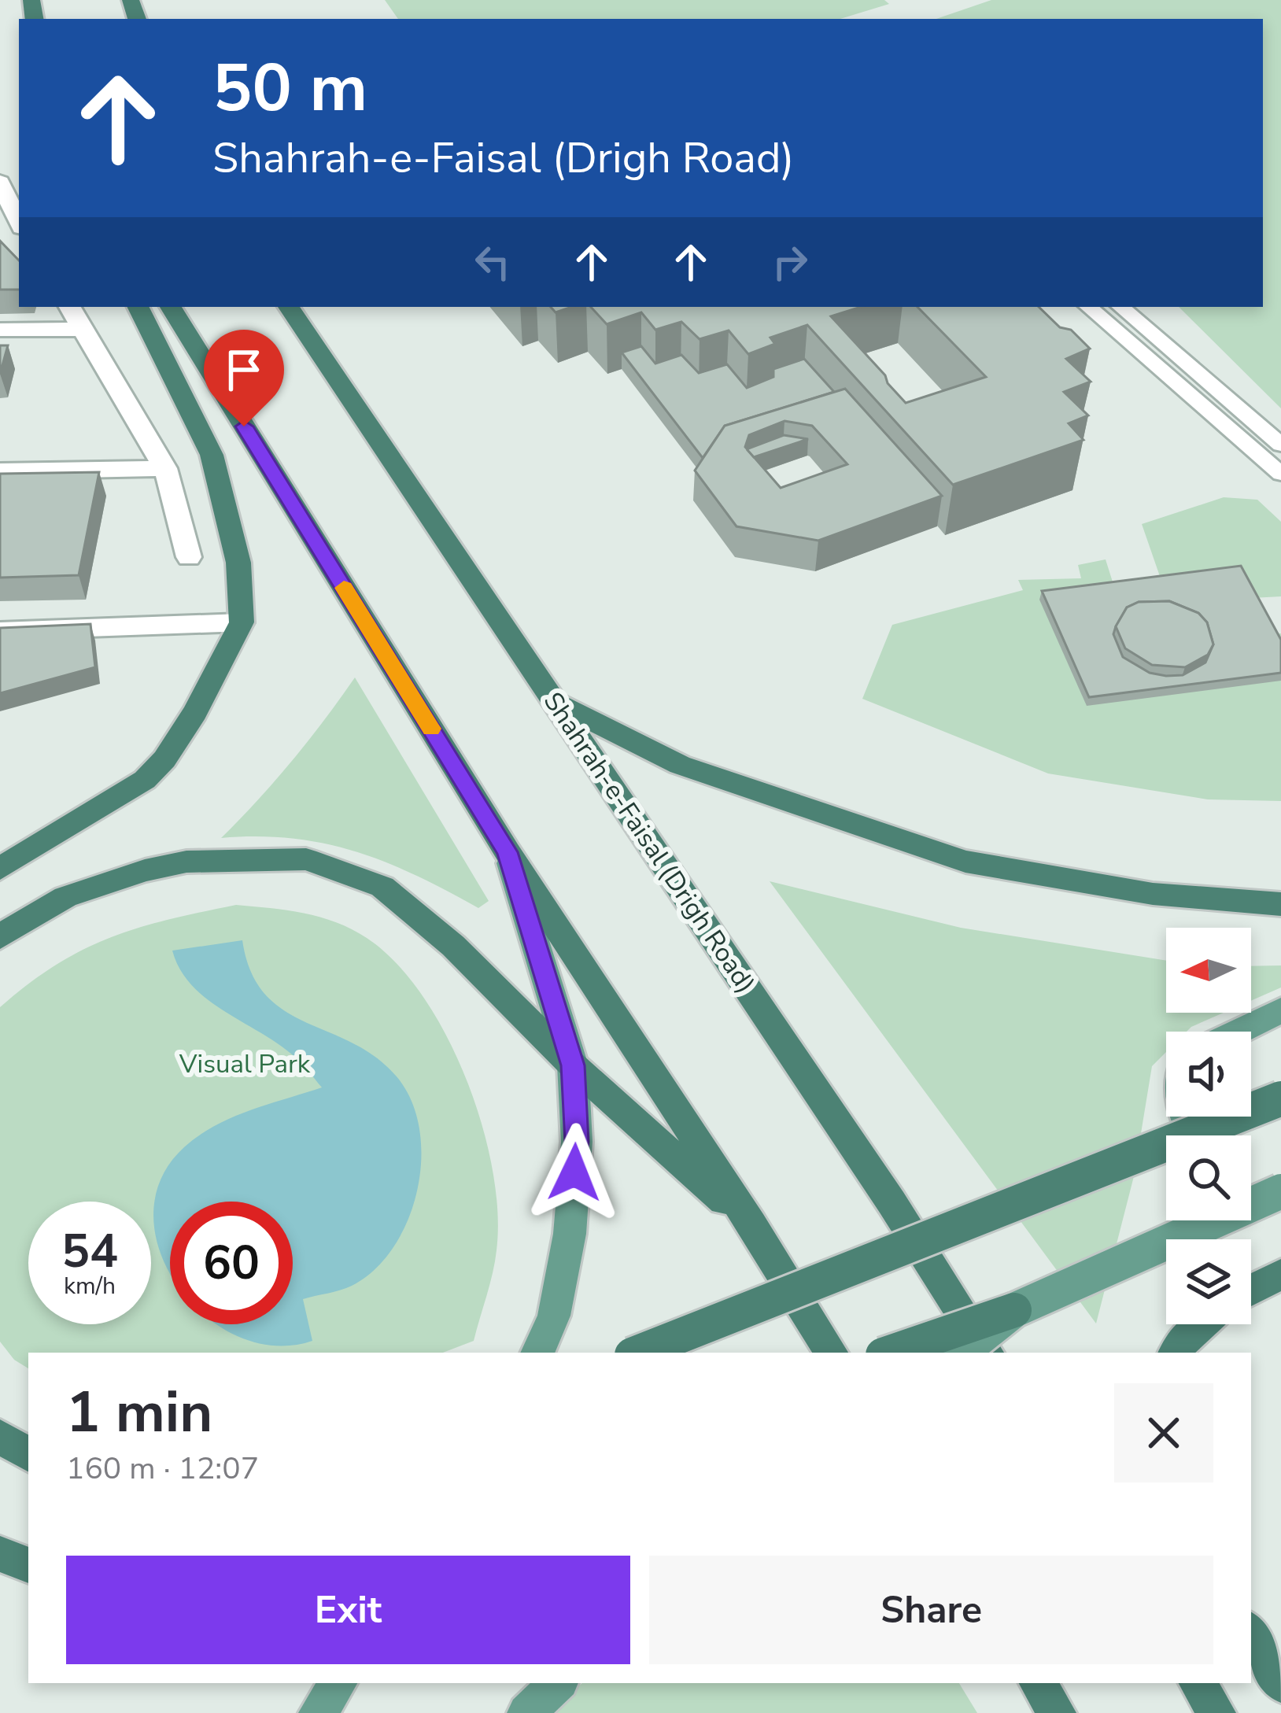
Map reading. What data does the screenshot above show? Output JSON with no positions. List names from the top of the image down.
{
  "streets": {
    "highway": ["Shahrah-e-Faisal (Drigh Road)"]
  },
  "parks": ["Visual Park"],
  "north": "left",
  "page": {
    "turn": ["50 m", "Shahrah-e-Faisal (Drigh Road)"],
    "speed": "54 km/h",
    "limit": "60",
    "heading": ["1 min", "160 m · 12:07"],
    "buttons": ["Exit", "Share"]
  }
}
